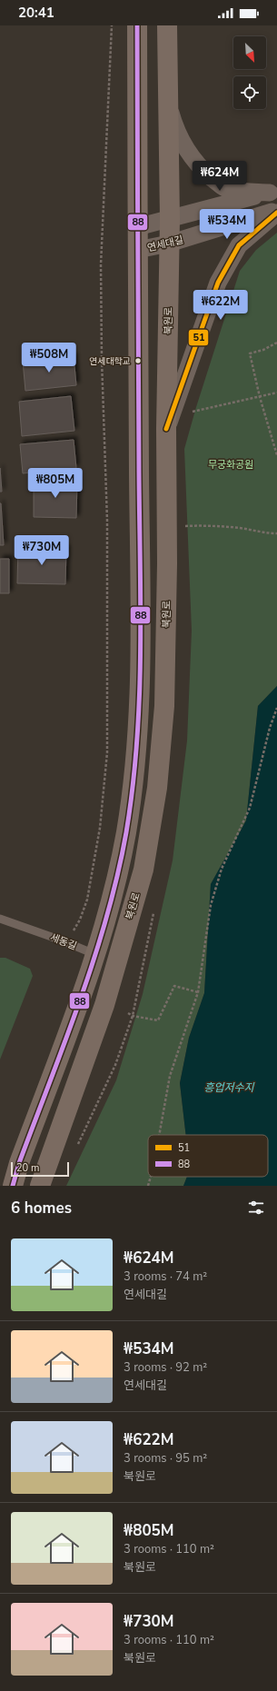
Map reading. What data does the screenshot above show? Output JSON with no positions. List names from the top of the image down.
{
  "streets": {
    "main road": ["북원로"],
    "street": ["연세대길"],
    "lane": ["세동길"]
  },
  "crossings": [
    ["연세대길", "북원로"]
  ],
  "water": ["흥업저수지"],
  "parks": ["무궁화공원"],
  "places": ["연세대학교"],
  "lines": ["transit line 88", "transit line 51"],
  "legend": ["51", "88"],
  "scale_bar": "20 m",
  "north": "bottom right",
  "page": {
    "status": "20:41",
    "price": [
      "₩624M",
      "₩534M",
      "₩622M",
      "₩508M",
      "₩805M",
      "₩730M"
    ],
    "scale": "20 m",
    "heading": "6 homes",
    "list": [
      {
        "name": "₩624M",
        "note": "3 rooms · 74 m² · 연세대길"
      },
      {
        "name": "₩534M",
        "note": "3 rooms · 92 m² · 연세대길"
      },
      {
        "name": "₩622M",
        "note": "3 rooms · 95 m² · 북원로"
      },
      {
        "name": "₩805M",
        "note": "3 rooms · 110 m² · 북원로"
      },
      {
        "name": "₩730M",
        "note": "3 rooms · 110 m² · 북원로"
      }
    ]
  }
}
